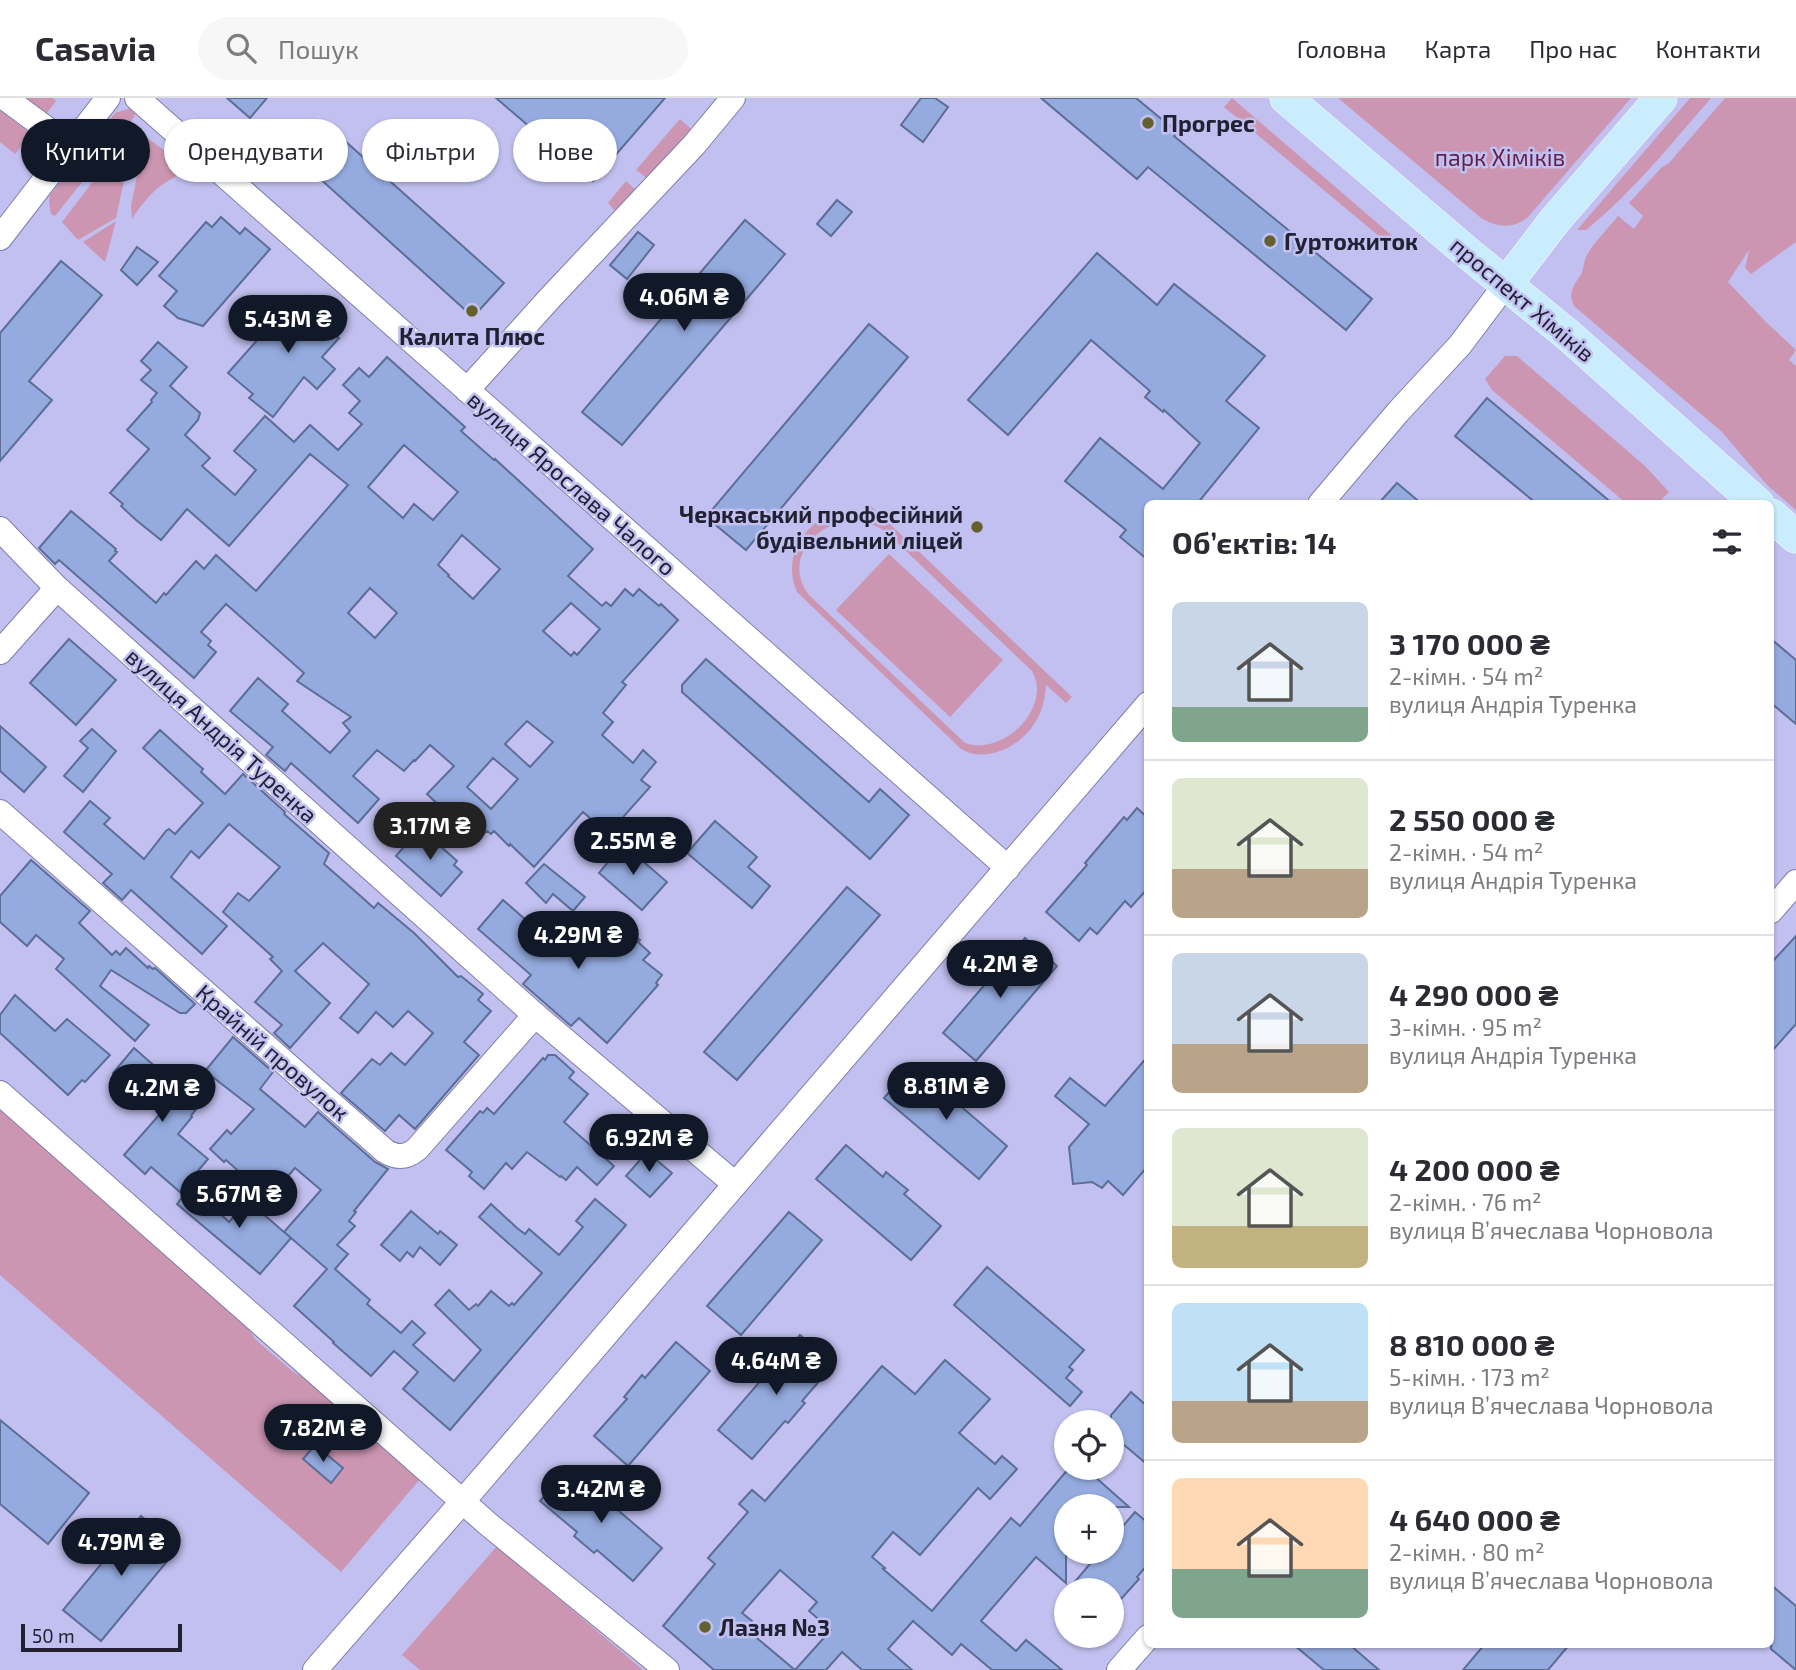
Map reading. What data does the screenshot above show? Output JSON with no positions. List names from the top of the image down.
{
  "streets": {
    "main road": ["проспект Хіміків"],
    "street": ["вулиця Ярослава Чалого", "вулиця Андрія Туренка", "Крайній провулок"]
  },
  "crossings": [
    ["вулиця Андрія Туренка", "Крайній провулок"]
  ],
  "parks": ["парк Хіміків"],
  "places": [
    "Прогрес",
    "Гуртожиток",
    "Калита Плюс",
    "Черкаський професійний будівельний ліцей",
    "Лазня №3"
  ],
  "scale_bar": "50 m",
  "page": {
    "header": "Casavia",
    "search": "Пошук",
    "nav": [
      "Головна",
      "Карта",
      "Про нас",
      "Контакти"
    ],
    "chip": [
      "Купити",
      "Орендувати",
      "Фільтри",
      "Нове"
    ],
    "price": [
      "4.06M ₴",
      "5.43M ₴",
      "3.17M ₴",
      "2.55M ₴",
      "4.29M ₴",
      "4.2M ₴",
      "8.81M ₴",
      "4.2M ₴",
      "6.92M ₴",
      "5.67M ₴",
      "4.64M ₴",
      "7.82M ₴",
      "3.42M ₴",
      "4.79M ₴"
    ],
    "heading": "Об’єктів: 14",
    "list": [
      {
        "name": "3 170 000 ₴",
        "note": "2-кімн. · 54 m² · вулиця Андрія Туренка"
      },
      {
        "name": "2 550 000 ₴",
        "note": "2-кімн. · 54 m² · вулиця Андрія Туренка"
      },
      {
        "name": "4 290 000 ₴",
        "note": "3-кімн. · 95 m² · вулиця Андрія Туренка"
      },
      {
        "name": "4 200 000 ₴",
        "note": "2-кімн. · 76 m² · вулиця Вʼячеслава Чорновола"
      },
      {
        "name": "8 810 000 ₴",
        "note": "5-кімн. · 173 m² · вулиця Вʼячеслава Чорновола"
      },
      {
        "name": "4 640 000 ₴",
        "note": "2-кімн. · 80 m² · вулиця Вʼячеслава Чорновола"
      }
    ],
    "map_buttons": ["+", "−"],
    "scale": "50 m"
  }
}
